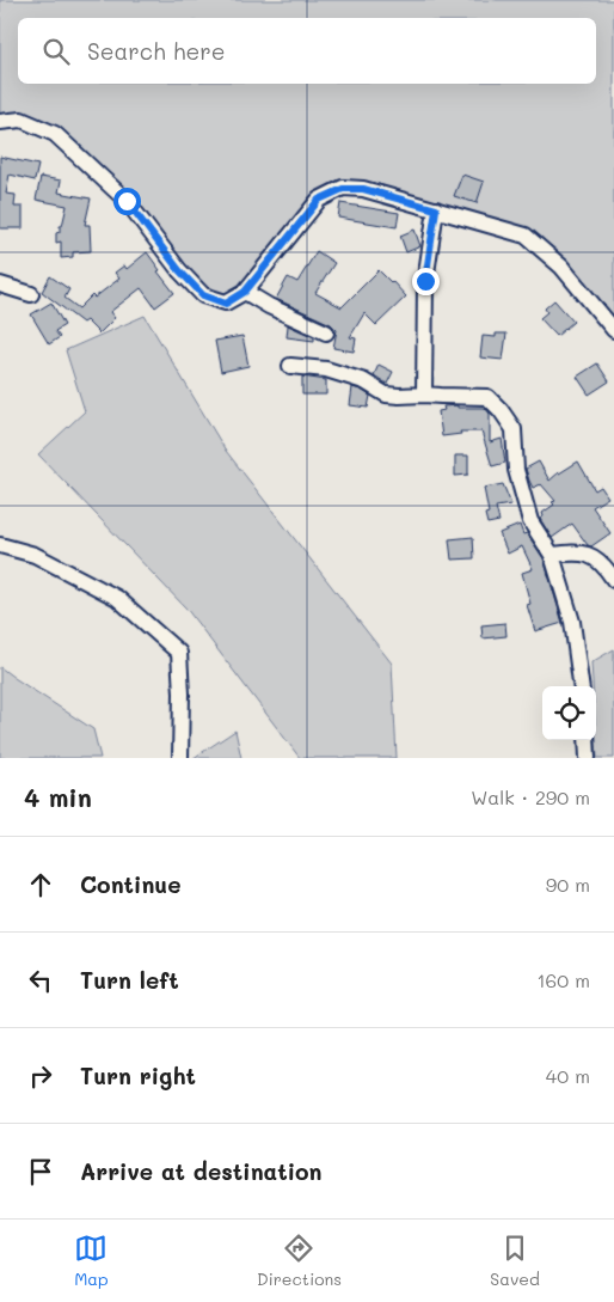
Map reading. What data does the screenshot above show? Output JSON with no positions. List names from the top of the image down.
{
  "page": {
    "search": "Search here",
    "heading": ["4 min", "Walk · 290 m"],
    "list": [
      ["Continue", "90 m"],
      ["Turn left", "160 m"],
      ["Turn right", "40 m"],
      "Arrive at destination"
    ],
    "nav": ["Map", "Directions", "Saved"]
  }
}
